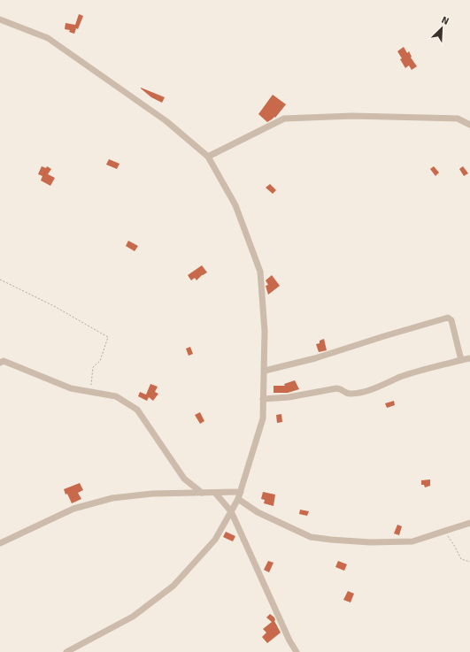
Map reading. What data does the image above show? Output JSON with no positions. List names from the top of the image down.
{
  "north": "top right"
}
